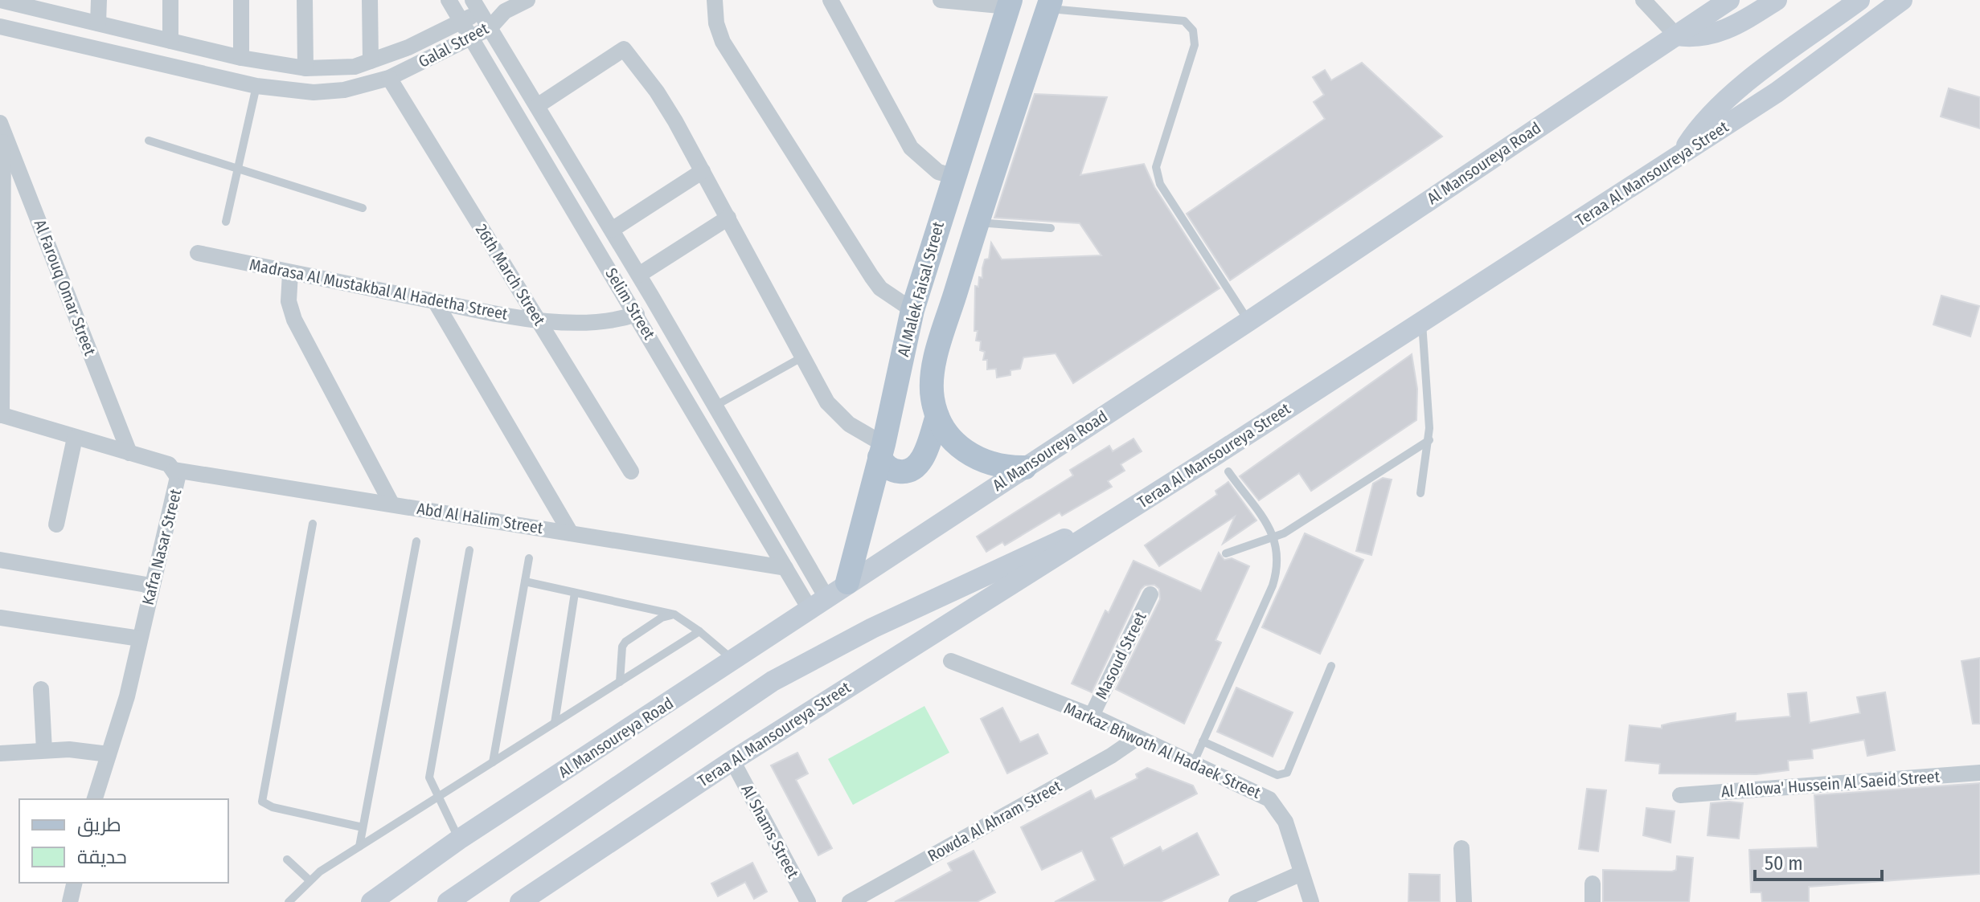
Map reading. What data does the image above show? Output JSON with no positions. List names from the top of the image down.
{
  "streets": {
    "main road": ["Al Mansoureya Road", "Teraa Al Mansoureya Street", "Al Malek Faisal Street"],
    "street": [
      "Galal Street",
      "26th March Street",
      "Al Farouq Omar Street",
      "Madrasa Al Mustakbal Al Hadetha Street",
      "Selim Street",
      "Abd Al Halim Street",
      "Kafra Nasar Street",
      "Masoud Street",
      "Markaz Bhwoth Al Hadaek Street",
      "Al Allowa' Hussein Al Saeid Street",
      "Rowda Al Ahram Street",
      "Al Shams Street"
    ]
  },
  "crossings": [
    ["Galal Street", "26th March Street"],
    ["Galal Street", "Selim Street"],
    ["Al Mansoureya Road", "Al Malek Faisal Street"],
    ["Al Mansoureya Road", "Selim Street"],
    ["Teraa Al Mansoureya Street", "Al Shams Street"],
    ["26th March Street", "Madrasa Al Mustakbal Al Hadetha Street"],
    ["Al Farouq Omar Street", "Kafra Nasar Street"],
    ["Madrasa Al Mustakbal Al Hadetha Street", "Selim Street"],
    ["Selim Street", "Abd Al Halim Street"],
    ["Abd Al Halim Street", "Kafra Nasar Street"],
    ["Masoud Street", "Markaz Bhwoth Al Hadaek Street"],
    ["Markaz Bhwoth Al Hadaek Street", "Rowda Al Ahram Street"]
  ],
  "legend": ["طريق", "حديقة"],
  "scale_bar": "50 m"
}
